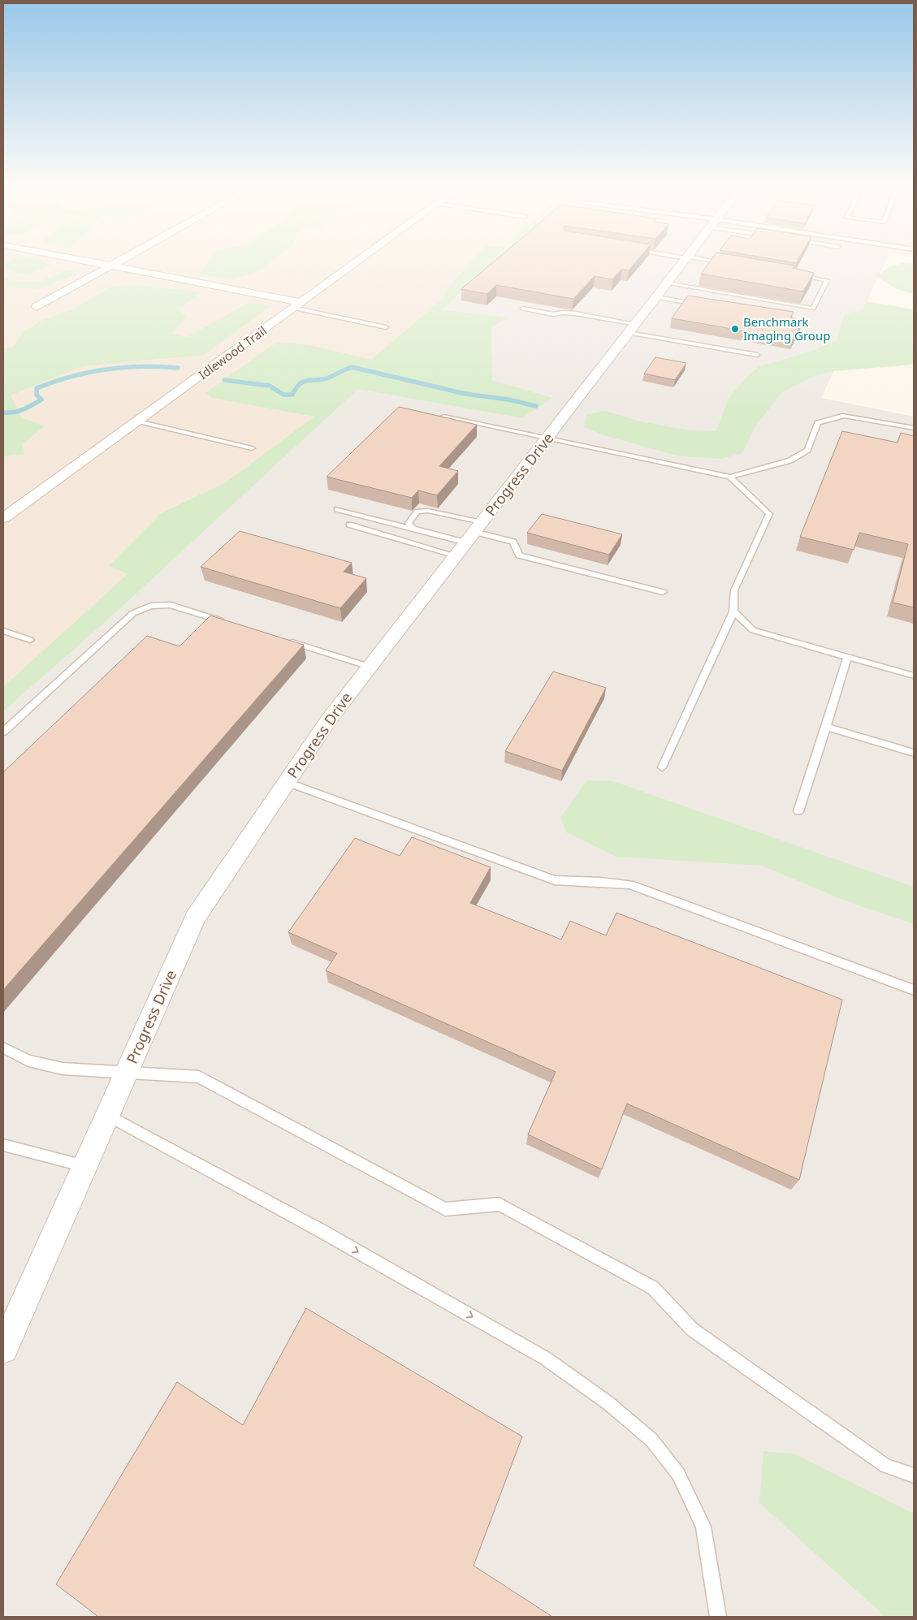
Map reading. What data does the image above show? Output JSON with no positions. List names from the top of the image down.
{
  "streets": {
    "street": ["Idlewood Trail", "Progress Drive"]
  },
  "places": ["Benchmark Imaging Group"]
}
